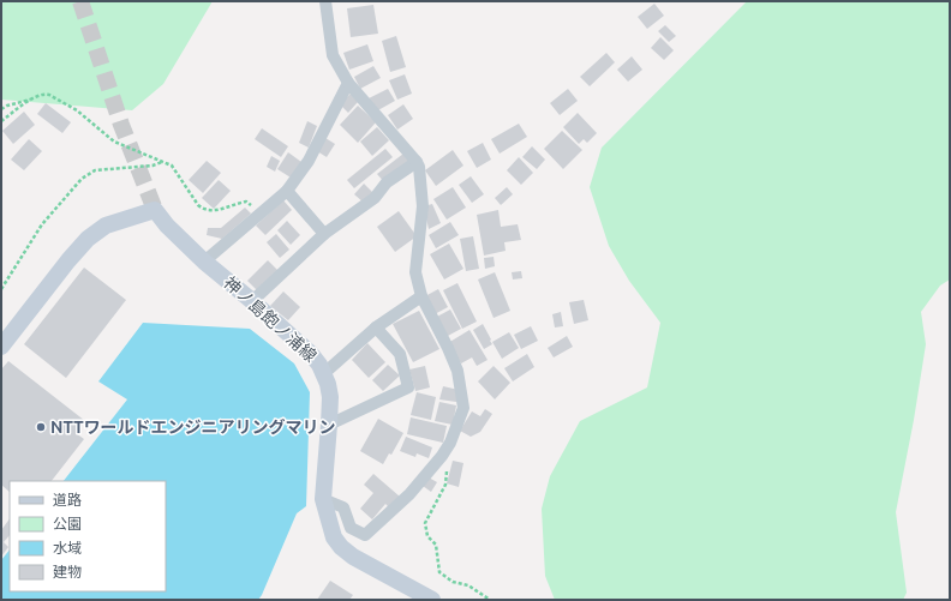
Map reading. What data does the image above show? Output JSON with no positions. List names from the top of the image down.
{
  "streets": {
    "main road": ["神ノ島飽ノ浦線"]
  },
  "places": ["NTTワールドエンジニアリングマリン"],
  "legend": [
    "道路",
    "公園",
    "水域",
    "建物"
  ]
}
